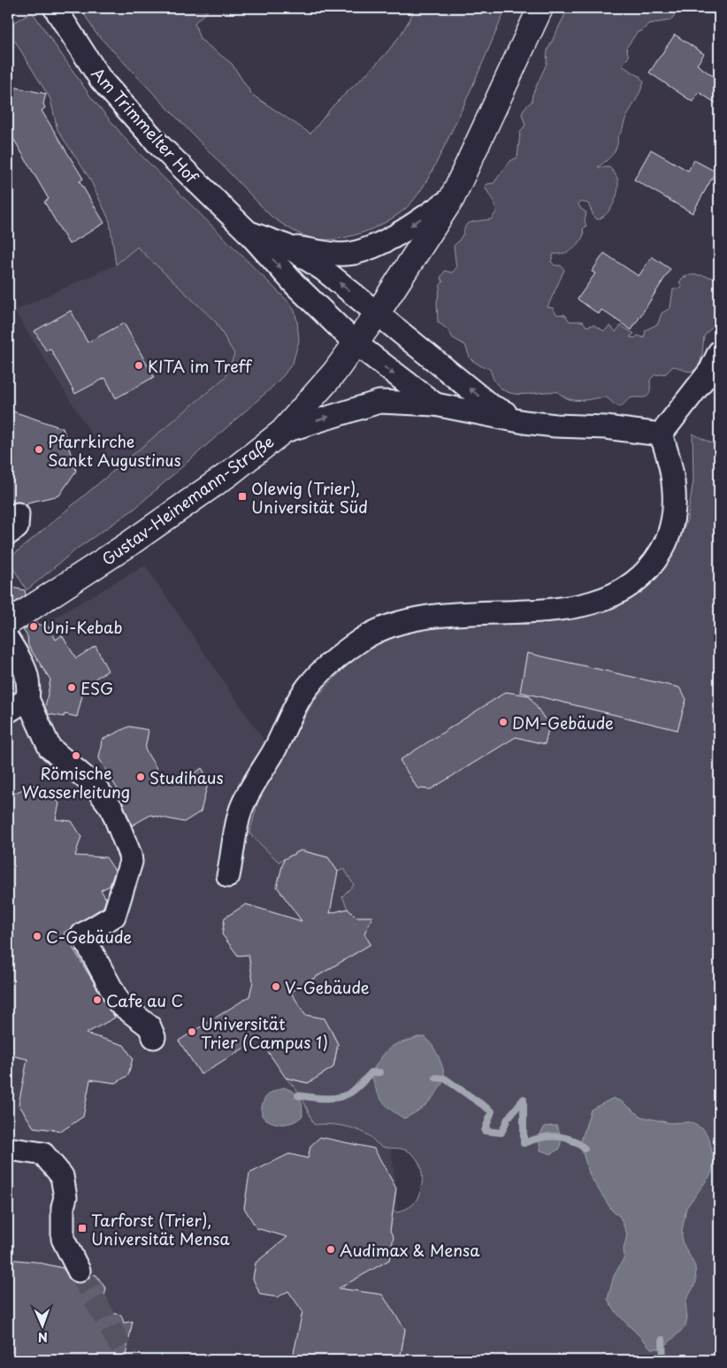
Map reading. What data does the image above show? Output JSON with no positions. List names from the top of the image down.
{
  "streets": {
    "main road": ["Gustav-Heinemann-Straße"],
    "street": ["Am Trimmelter Hof"]
  },
  "crossings": [
    ["Am Trimmelter Hof", "Gustav-Heinemann-Straße"]
  ],
  "places": {
    "other": [
      "KITA im Treff",
      "Pfarrkirche Sankt Augustinus",
      "Uni-Kebab",
      "ESG",
      "DM-Gebäude",
      "Römische Wasserleitung",
      "Studihaus",
      "C-Gebäude",
      "V-Gebäude",
      "Cafe au C",
      "Universität Trier (Campus 1)",
      "Audimax & Mensa"
    ],
    "transit": ["Olewig (Trier), Universität Süd", "Tarforst (Trier), Universität Mensa"]
  },
  "north": "bottom"
}
